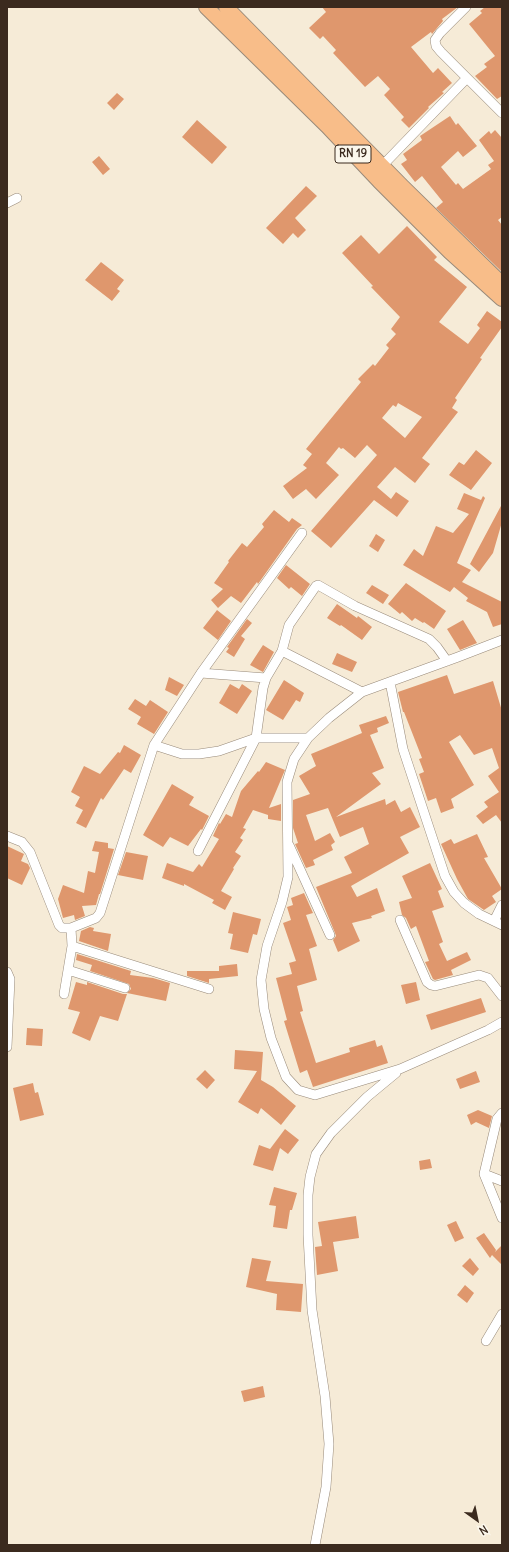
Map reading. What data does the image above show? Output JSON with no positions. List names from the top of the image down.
{
  "streets": {
    "main road": ["RN 19"]
  },
  "north": "bottom right"
}
